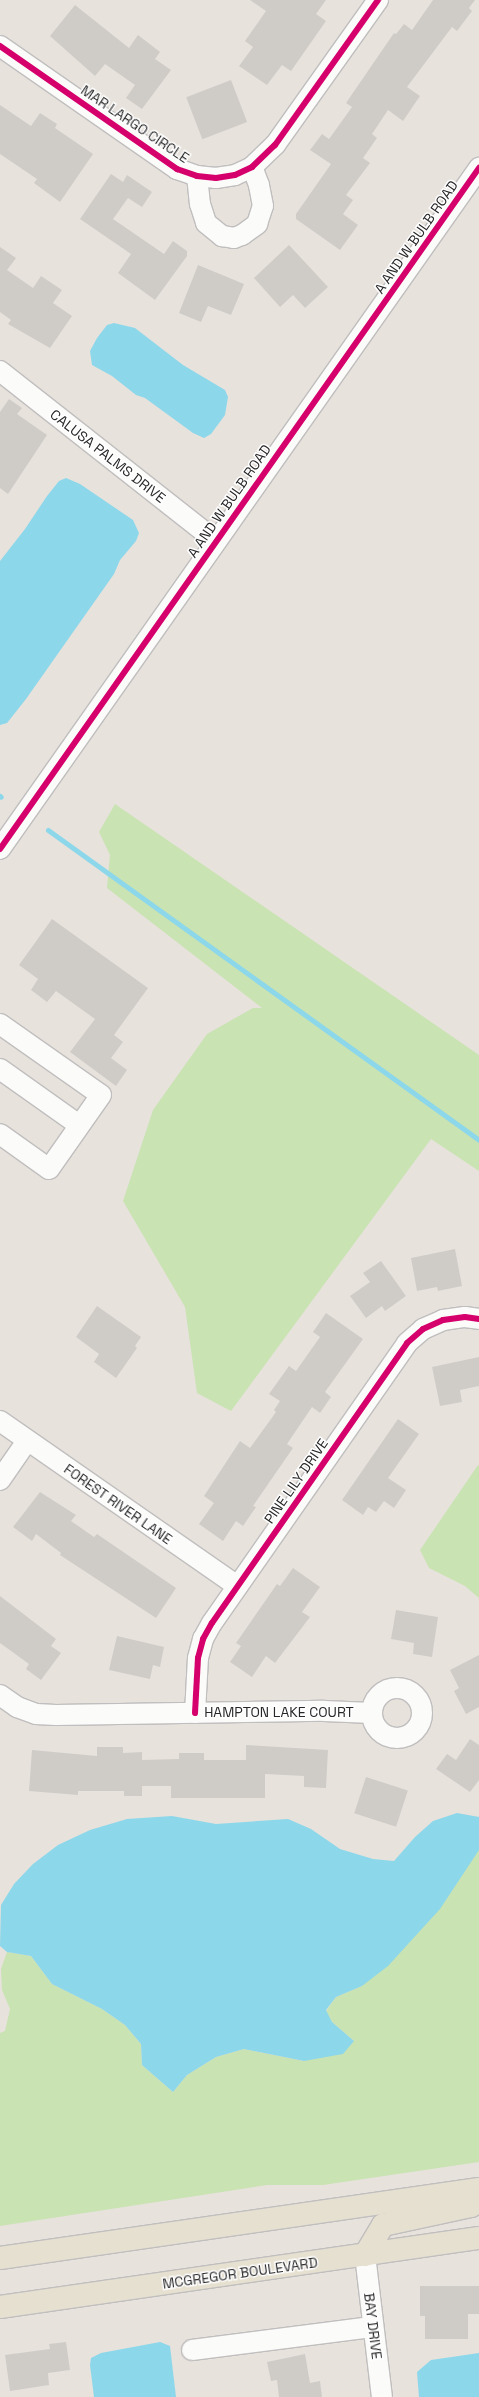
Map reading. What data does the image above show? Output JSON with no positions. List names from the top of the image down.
{
  "streets": {
    "main road": ["MCGREGOR BOULEVARD"],
    "street": [
      "MAR LARGO CIRCLE",
      "A AND W BULB ROAD",
      "CALUSA PALMS DRIVE",
      "PINE LILY DRIVE",
      "FOREST RIVER LANE",
      "HAMPTON LAKE COURT",
      "BAY DRIVE"
    ]
  },
  "crossings": [
    ["A AND W BULB ROAD", "CALUSA PALMS DRIVE"],
    ["PINE LILY DRIVE", "FOREST RIVER LANE"],
    ["PINE LILY DRIVE", "HAMPTON LAKE COURT"],
    ["MCGREGOR BOULEVARD", "BAY DRIVE"]
  ]
}
